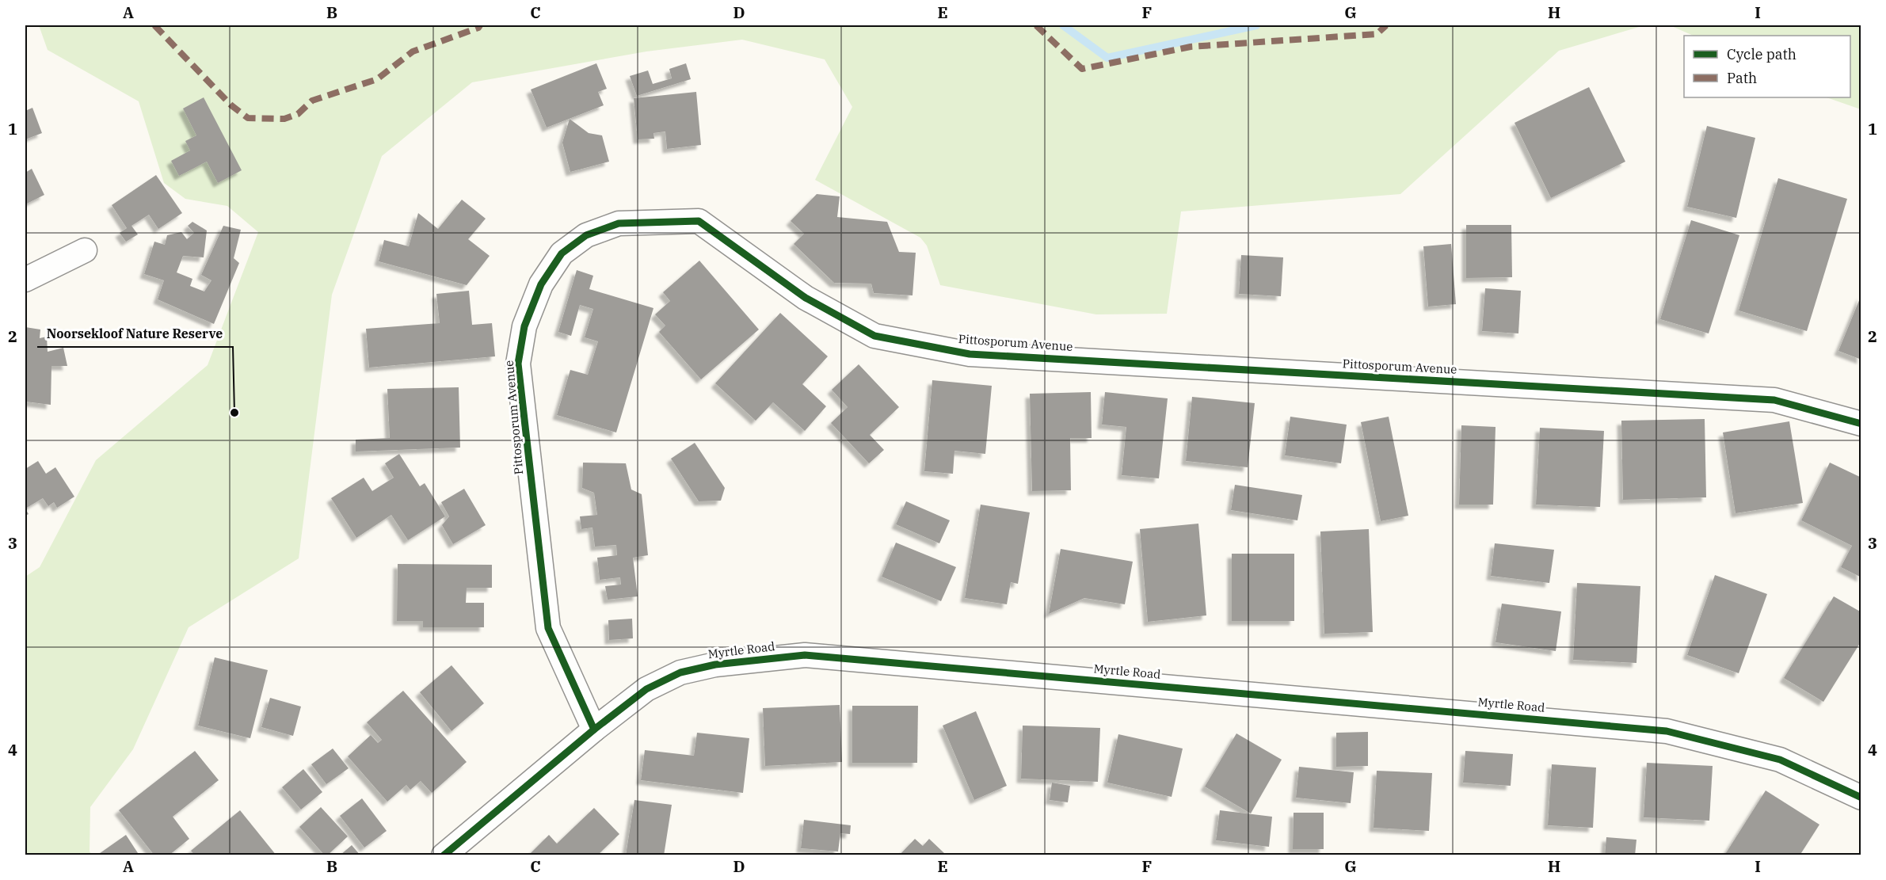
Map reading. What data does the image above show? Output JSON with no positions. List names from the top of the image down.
{
  "streets": {
    "street": ["Pittosporum Avenue", "Myrtle Road"]
  },
  "crossings": [
    ["Pittosporum Avenue", "Myrtle Road"]
  ],
  "places": ["Noorsekloof Nature Reserve"],
  "legend": ["Cycle path", "Path"],
  "grid": {
    "columns": [
      "A",
      "B",
      "C",
      "D",
      "E",
      "F",
      "G",
      "H",
      "I"
    ],
    "rows": [
      "1",
      "2",
      "3",
      "4"
    ]
  }
}
